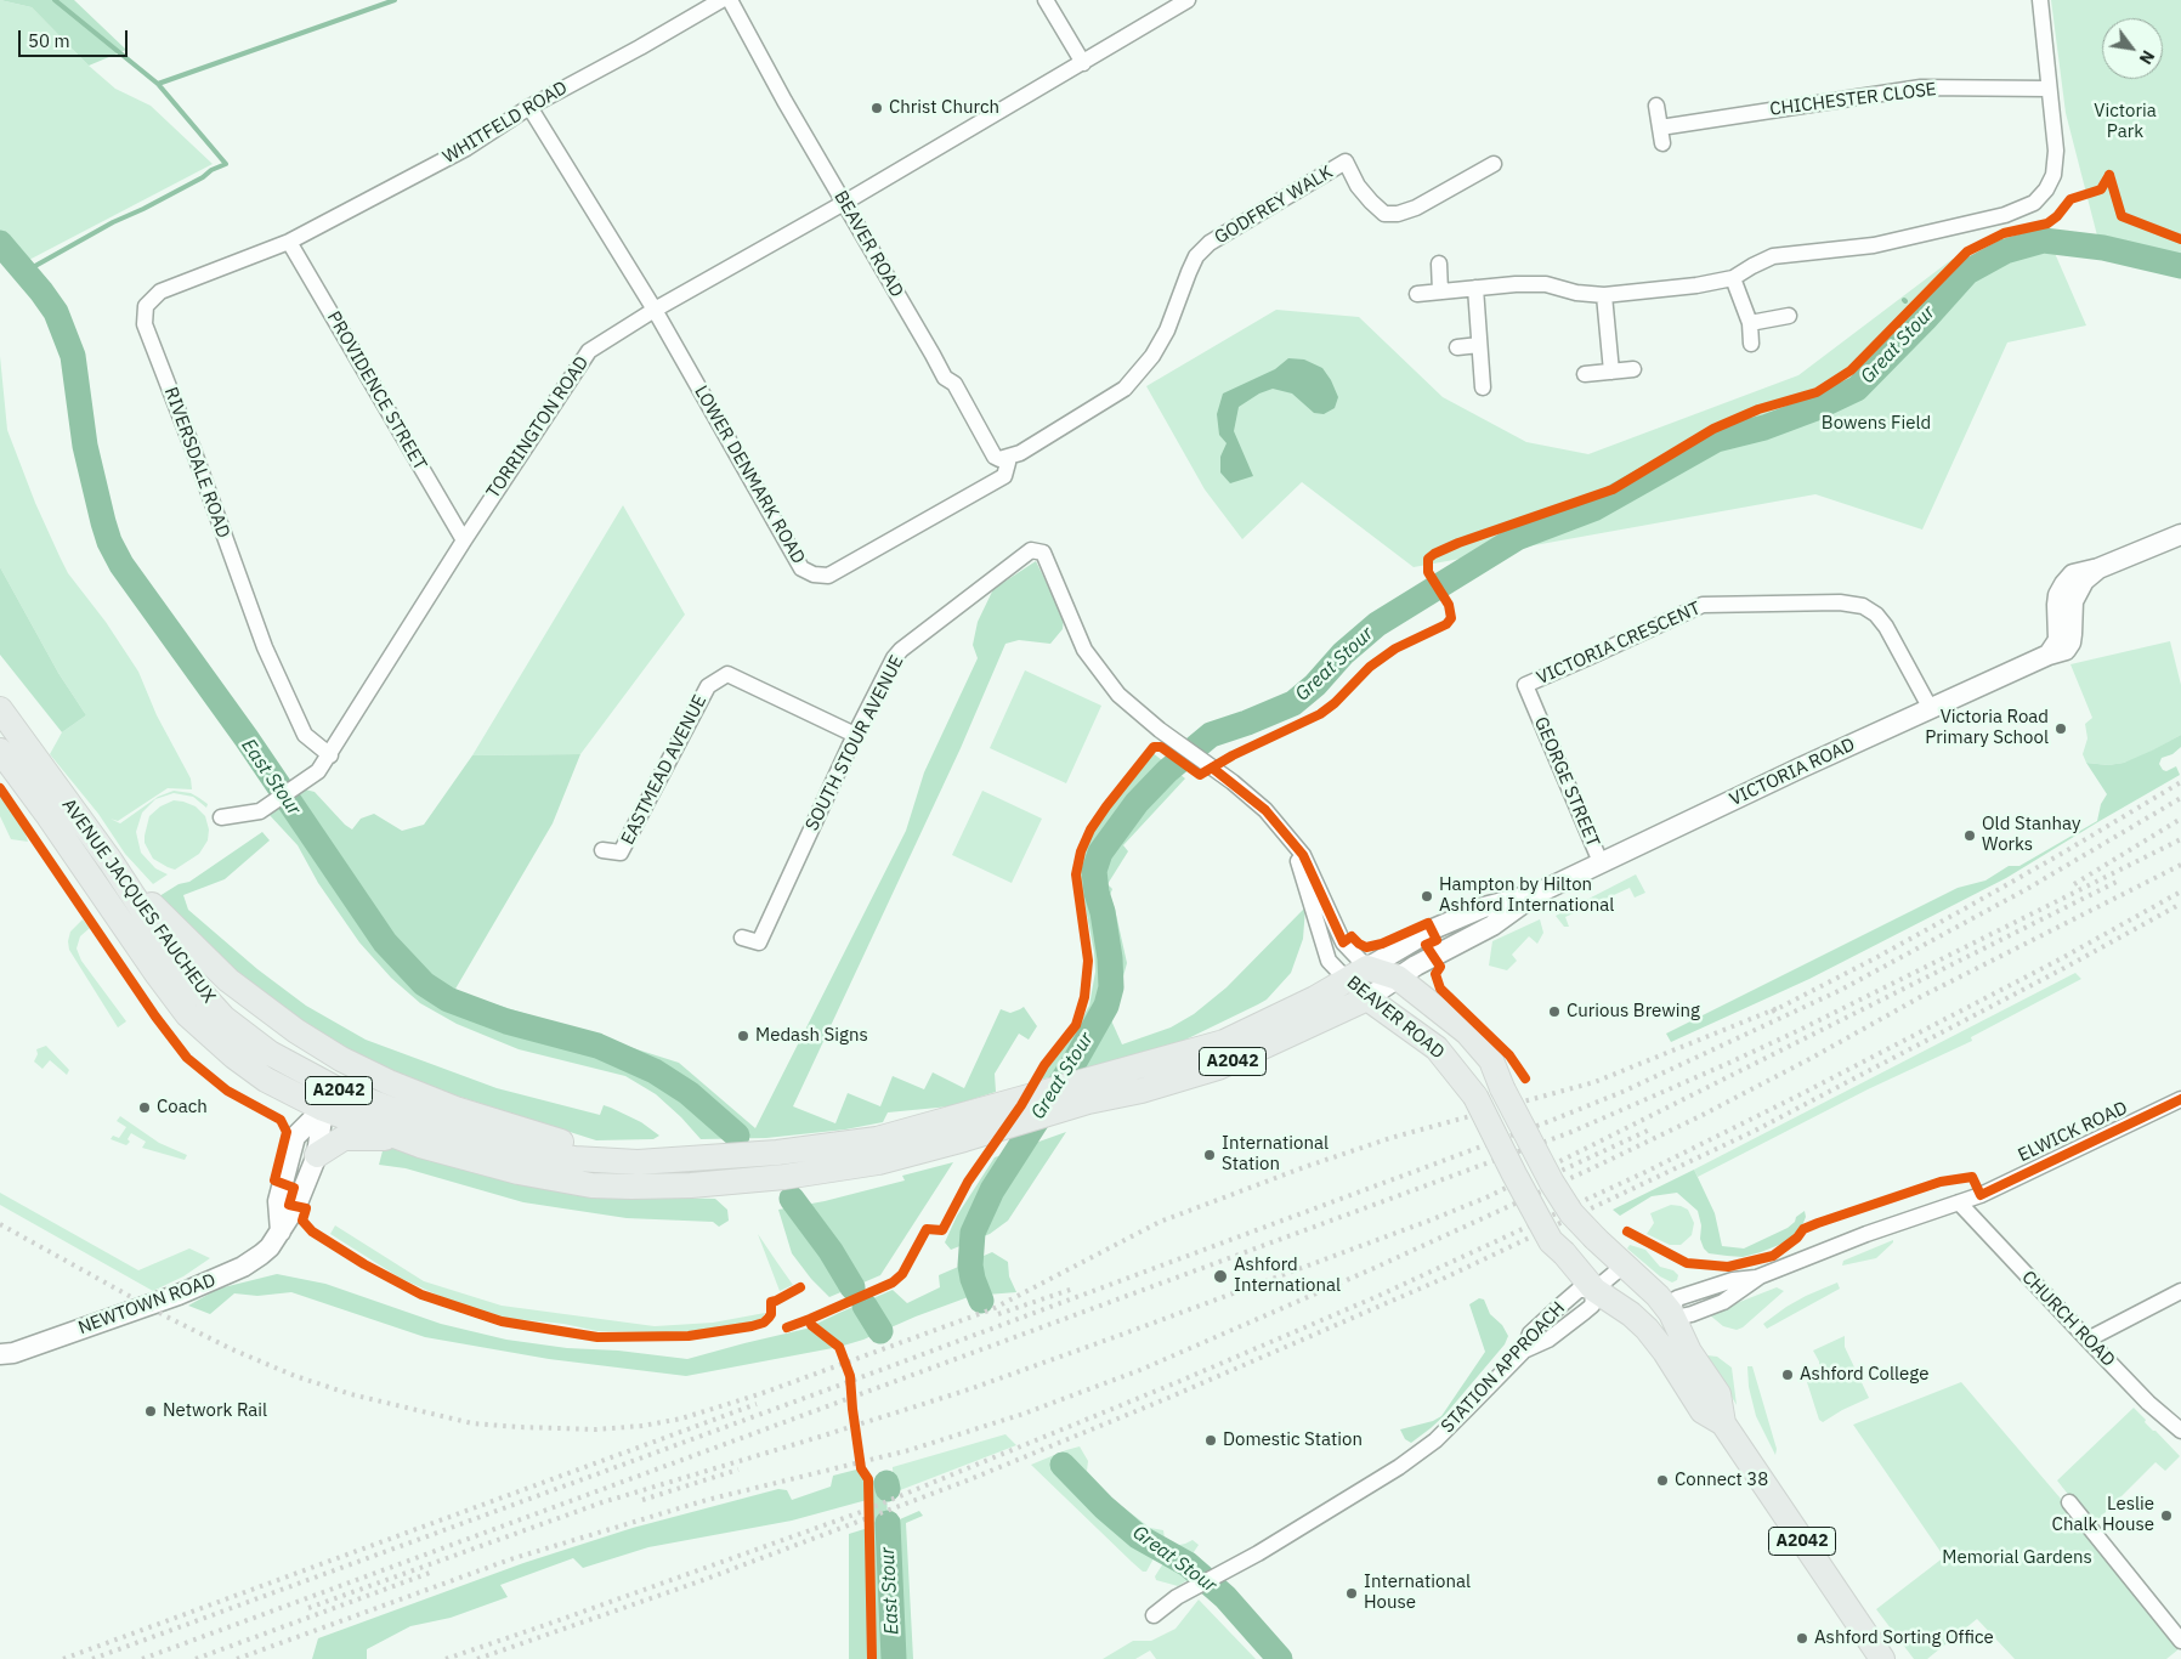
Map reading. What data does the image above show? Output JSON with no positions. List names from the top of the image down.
{
  "streets": {
    "main road": ["BEAVER ROAD", "AVENUE JACQUES FAUCHEUX", "A2042"],
    "street": [
      "CHICHESTER CLOSE",
      "WHITFELD ROAD",
      "GODFREY WALK",
      "PROVIDENCE STREET",
      "TORRINGTON ROAD",
      "RIVERSDALE ROAD",
      "LOWER DENMARK ROAD",
      "VICTORIA CRESCENT",
      "SOUTH STOUR AVENUE",
      "EASTMEAD AVENUE",
      "VICTORIA ROAD",
      "GEORGE STREET",
      "ELWICK ROAD",
      "NEWTOWN ROAD",
      "CHURCH ROAD",
      "STATION APPROACH"
    ]
  },
  "crossings": [
    ["WHITFELD ROAD", "PROVIDENCE STREET"],
    ["WHITFELD ROAD", "RIVERSDALE ROAD"],
    ["WHITFELD ROAD", "LOWER DENMARK ROAD"],
    ["GODFREY WALK", "BEAVER ROAD"],
    ["GODFREY WALK", "LOWER DENMARK ROAD"],
    ["BEAVER ROAD", "TORRINGTON ROAD"],
    ["BEAVER ROAD", "LOWER DENMARK ROAD"],
    ["BEAVER ROAD", "SOUTH STOUR AVENUE"],
    ["BEAVER ROAD", "VICTORIA ROAD"],
    ["BEAVER ROAD", "AVENUE JACQUES FAUCHEUX"],
    ["BEAVER ROAD", "A2042"],
    ["BEAVER ROAD", "STATION APPROACH"],
    ["PROVIDENCE STREET", "TORRINGTON ROAD"],
    ["PROVIDENCE STREET", "RIVERSDALE ROAD"],
    ["TORRINGTON ROAD", "RIVERSDALE ROAD"],
    ["TORRINGTON ROAD", "LOWER DENMARK ROAD"],
    ["VICTORIA CRESCENT", "VICTORIA ROAD"],
    ["VICTORIA CRESCENT", "GEORGE STREET"],
    ["SOUTH STOUR AVENUE", "EASTMEAD AVENUE"],
    ["VICTORIA ROAD", "GEORGE STREET"],
    ["VICTORIA ROAD", "AVENUE JACQUES FAUCHEUX"],
    ["AVENUE JACQUES FAUCHEUX", "NEWTOWN ROAD"],
    ["A2042", "ELWICK ROAD"],
    ["A2042", "STATION APPROACH"],
    ["ELWICK ROAD", "CHURCH ROAD"]
  ],
  "water": ["Great Stour", "East Stour"],
  "parks": ["Victoria Park", "Bowens Field", "Memorial Gardens"],
  "places": [
    "Christ Church",
    "Victoria Road Primary School",
    "Old Stanhay Works",
    "Hampton by Hilton Ashford International",
    "Curious Brewing",
    "Medash Signs",
    "Coach",
    "International Station",
    "Ashford International",
    "Ashford College",
    "Network Rail",
    "Domestic Station",
    "Connect 38",
    "Leslie Chalk House",
    "International House",
    "Ashford Sorting Office"
  ],
  "scale_bar": "50 m",
  "north": "bottom right"
}
